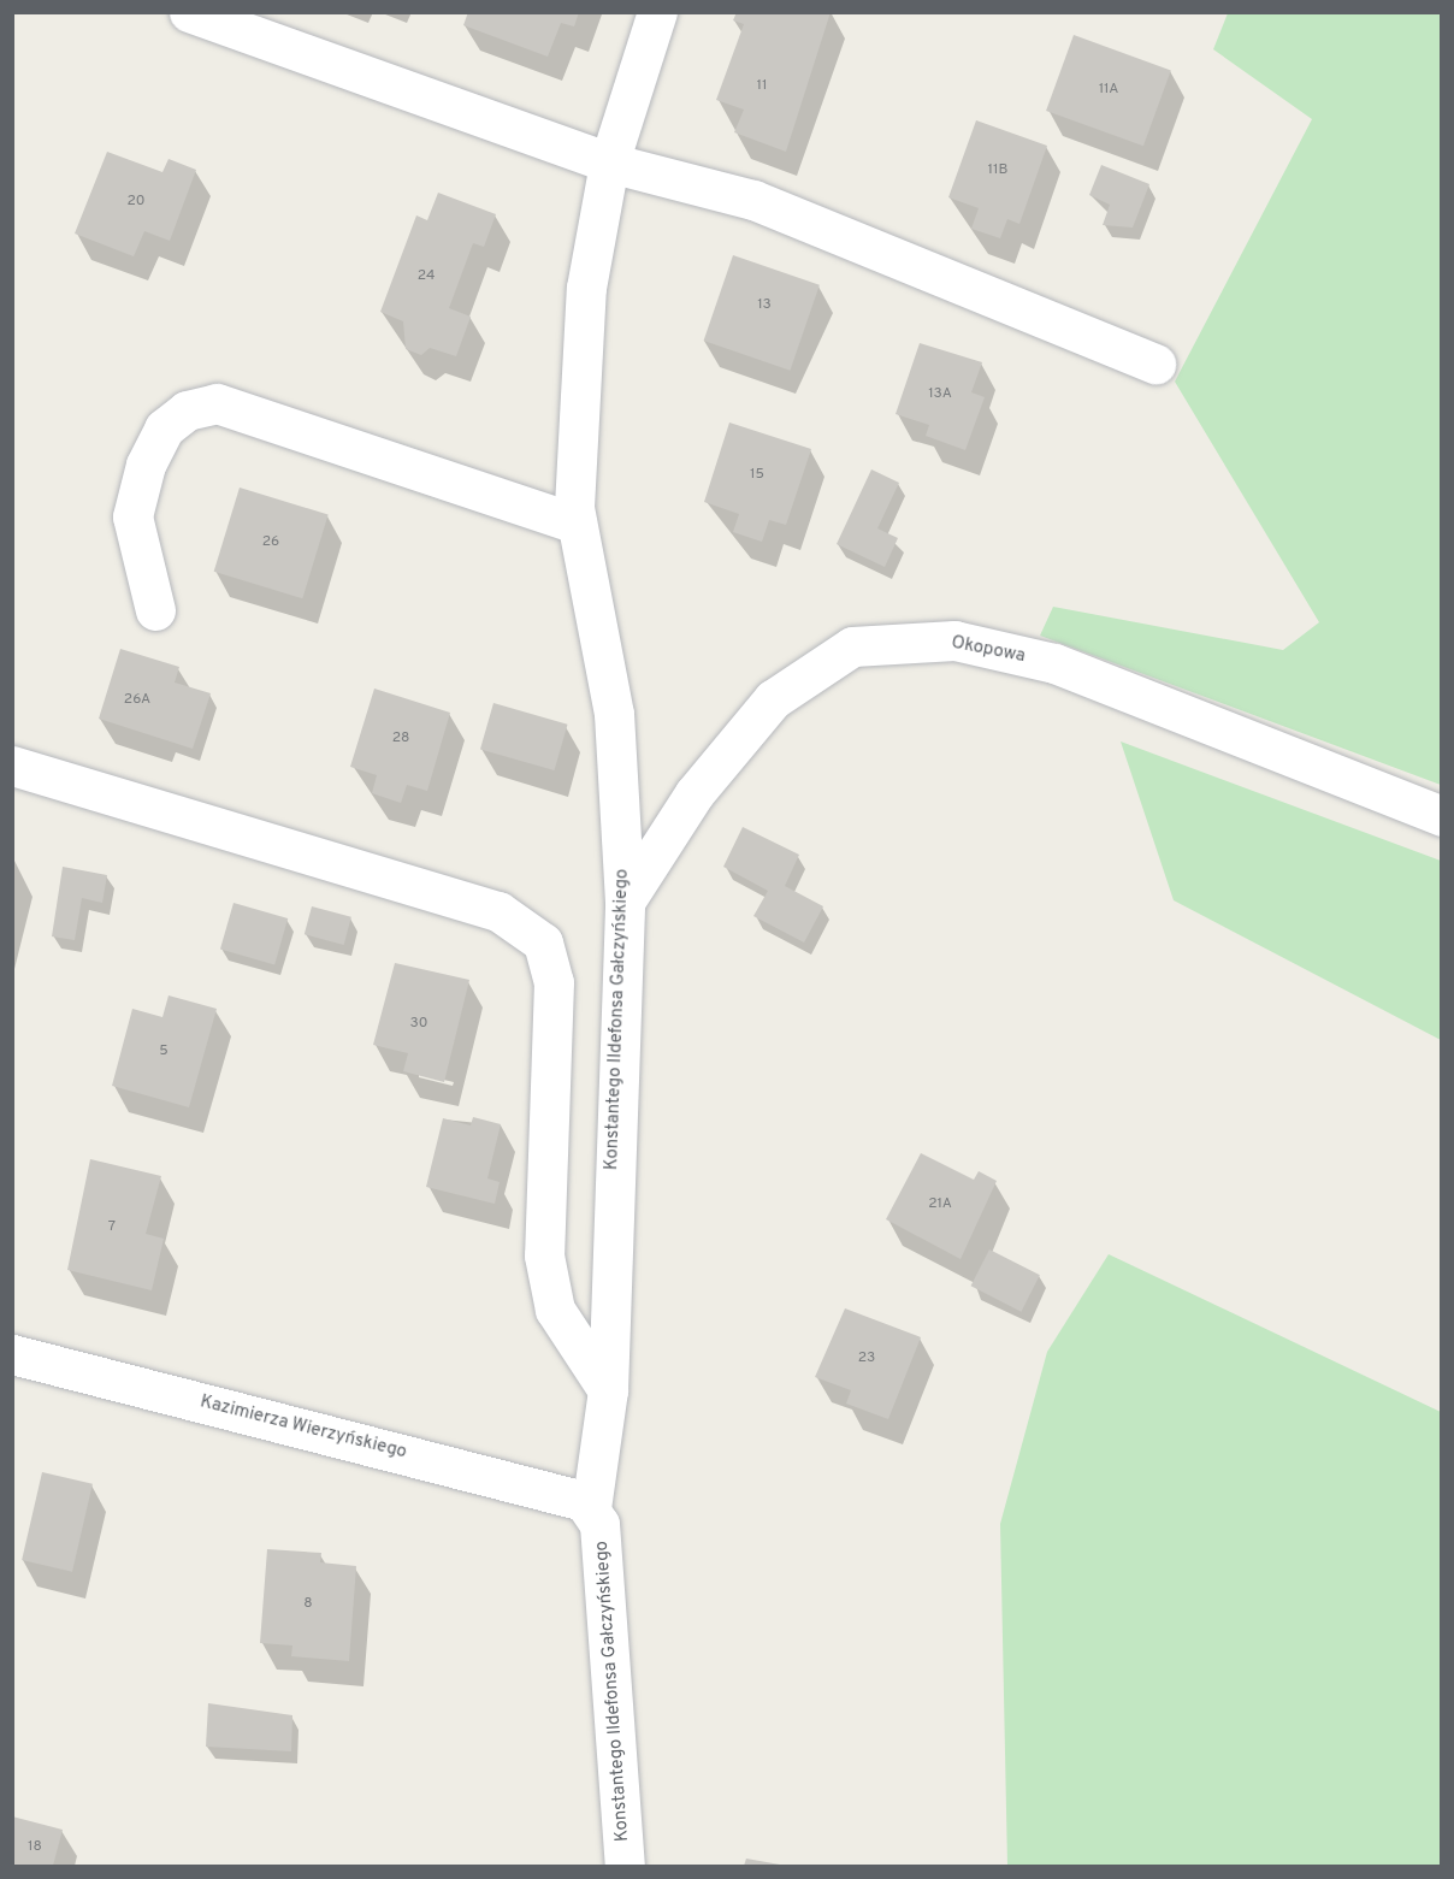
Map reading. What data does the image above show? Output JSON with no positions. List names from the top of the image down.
{
  "streets": {
    "street": ["Okopowa", "Konstantego Ildefonsa Gałczyńskiego", "Kazimierza Wierzyńskiego"]
  },
  "crossings": [
    ["Okopowa", "Konstantego Ildefonsa Gałczyńskiego"],
    ["Konstantego Ildefonsa Gałczyńskiego", "Kazimierza Wierzyńskiego"]
  ],
  "house_numbers": [
    "11",
    "11A",
    "11B",
    "20",
    "24",
    "13",
    "13A",
    "15",
    "26",
    "26A",
    "28",
    "30",
    "5",
    "21A",
    "7",
    "23",
    "8",
    "18"
  ]
}
